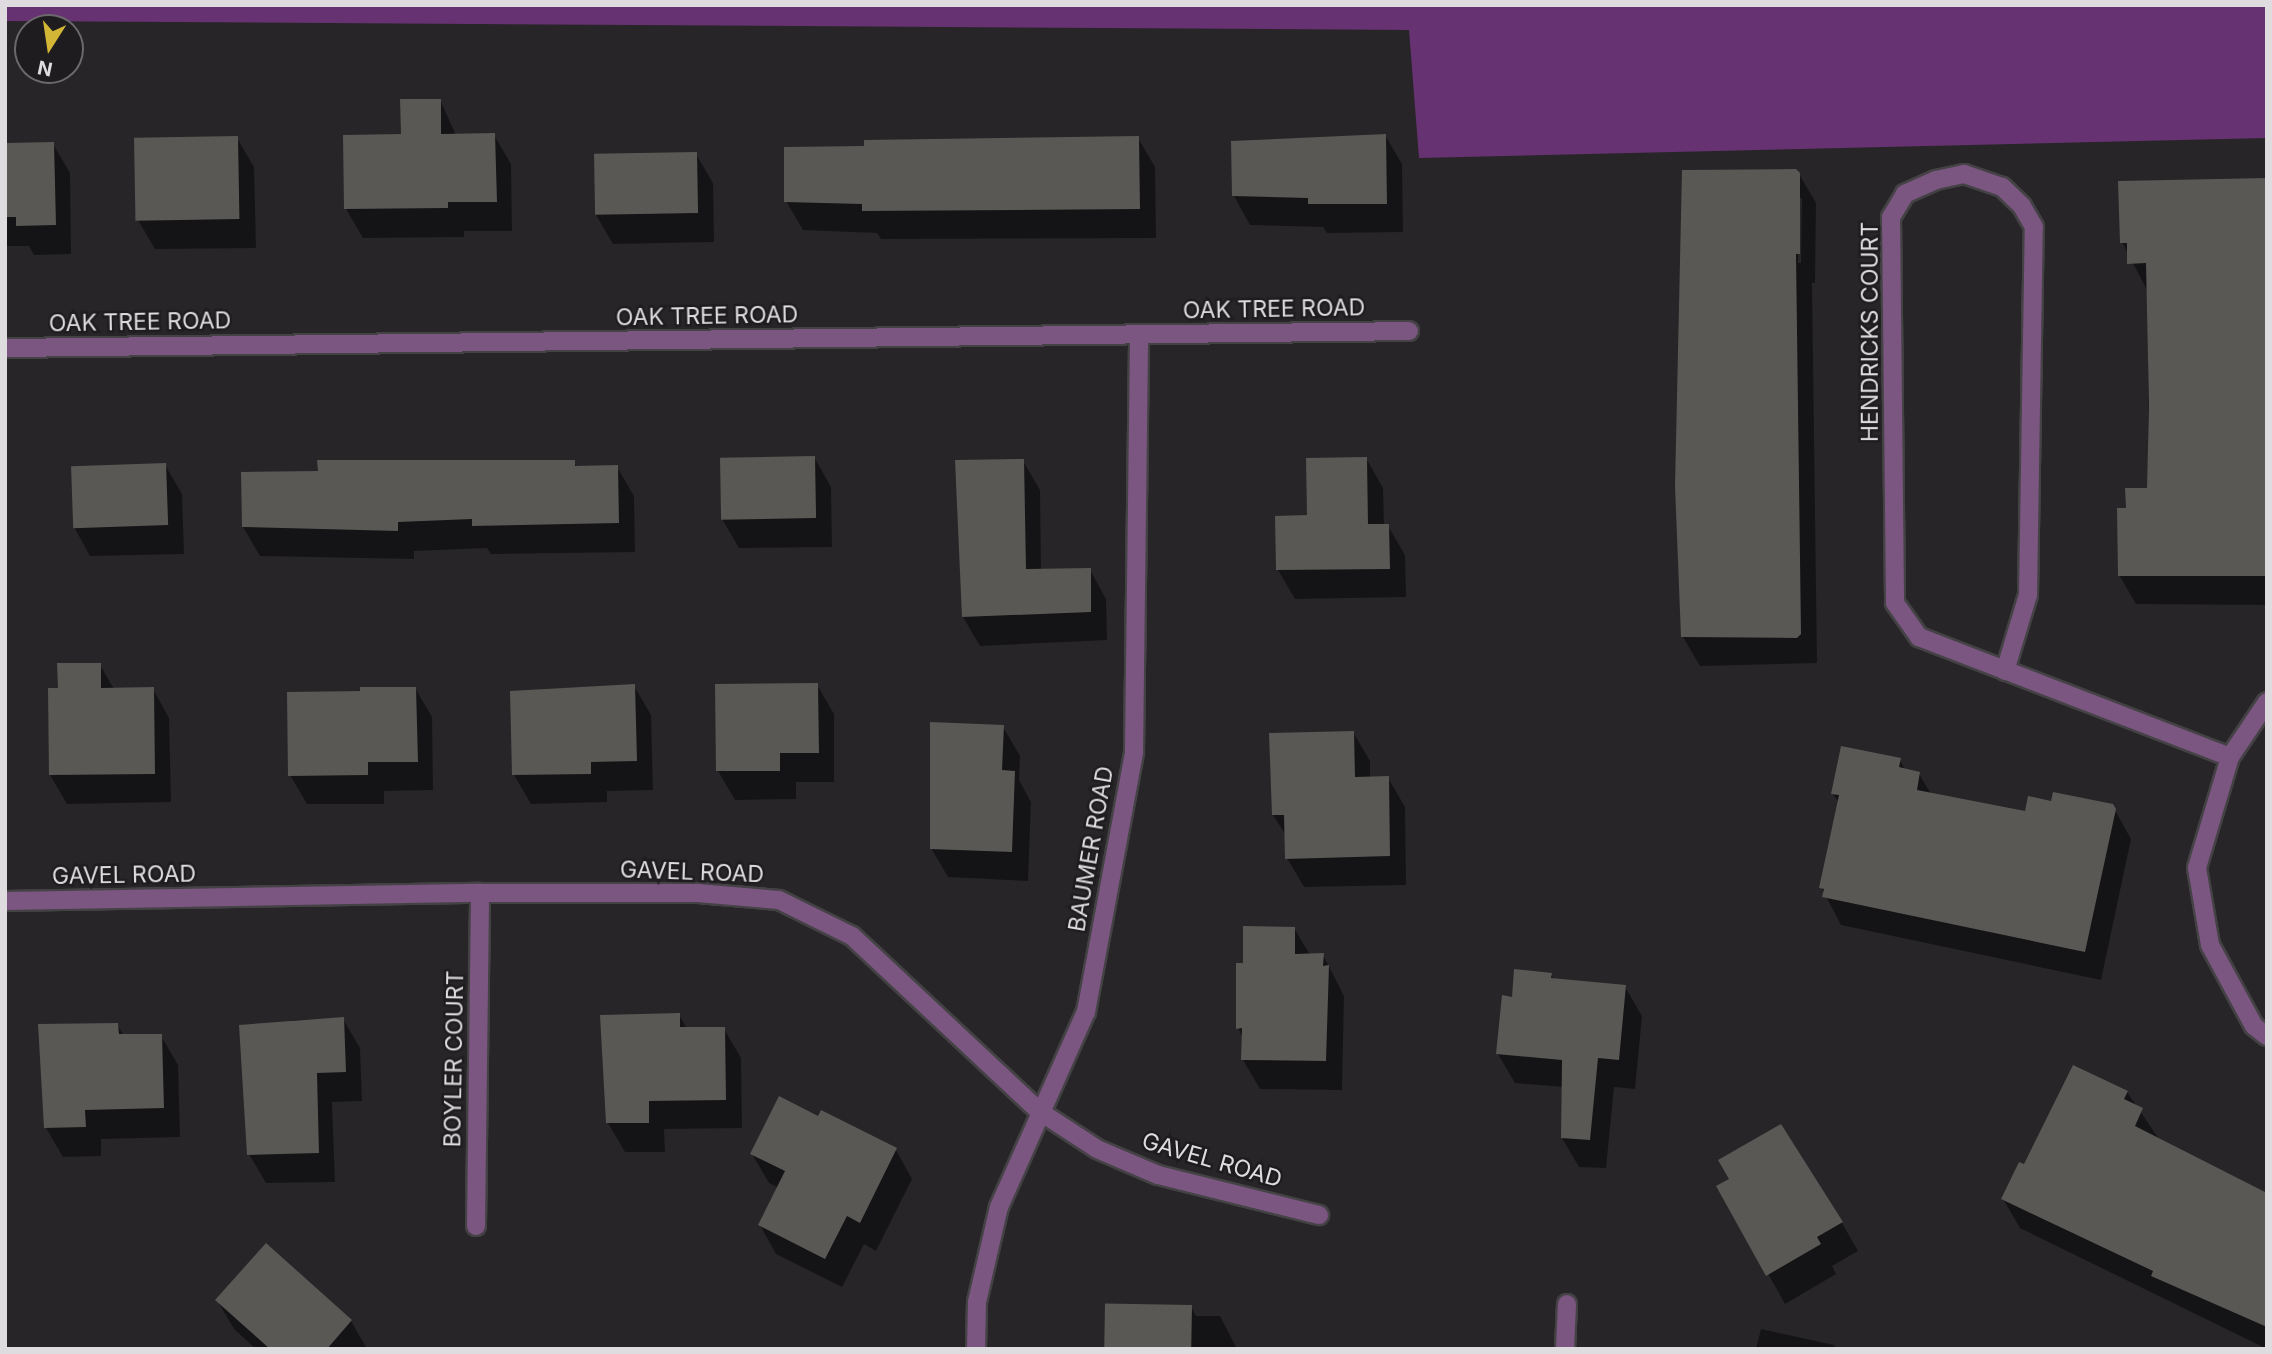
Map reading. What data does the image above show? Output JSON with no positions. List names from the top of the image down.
{
  "streets": {
    "street": [
      "OAK TREE ROAD",
      "HENDRICKS COURT",
      "BAUMER ROAD",
      "GAVEL ROAD",
      "BOYLER COURT"
    ]
  },
  "crossings": [
    ["OAK TREE ROAD", "BAUMER ROAD"],
    ["BAUMER ROAD", "GAVEL ROAD"],
    ["GAVEL ROAD", "BOYLER COURT"]
  ],
  "north": "bottom"
}
